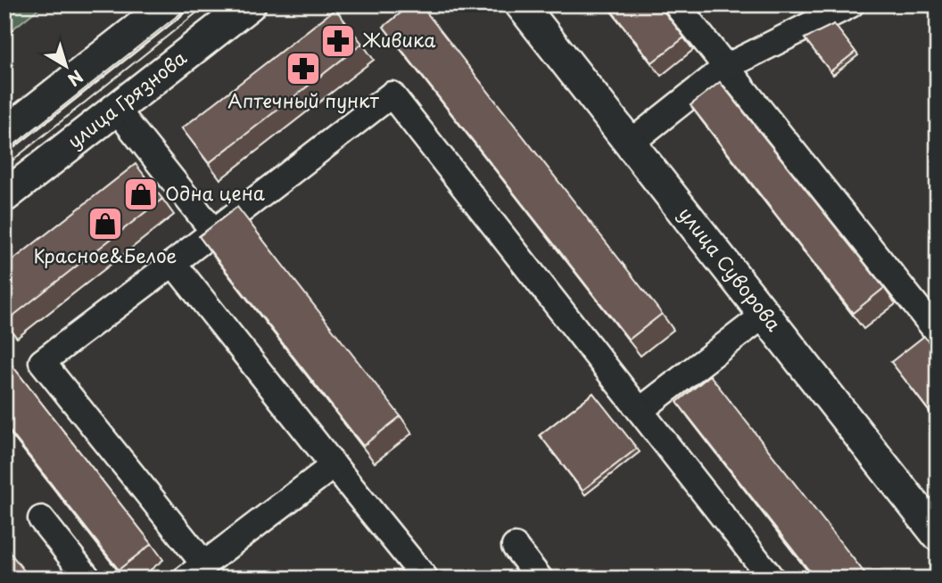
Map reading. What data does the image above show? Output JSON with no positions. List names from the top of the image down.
{
  "streets": {
    "main road": ["улица Грязнова", "улица Суворова"]
  },
  "places": {
    "pharmacy": ["Живика", "Аптечный пункт"],
    "shop": ["Одна цена", "Красное&Белое"]
  },
  "north": "bottom right"
}
